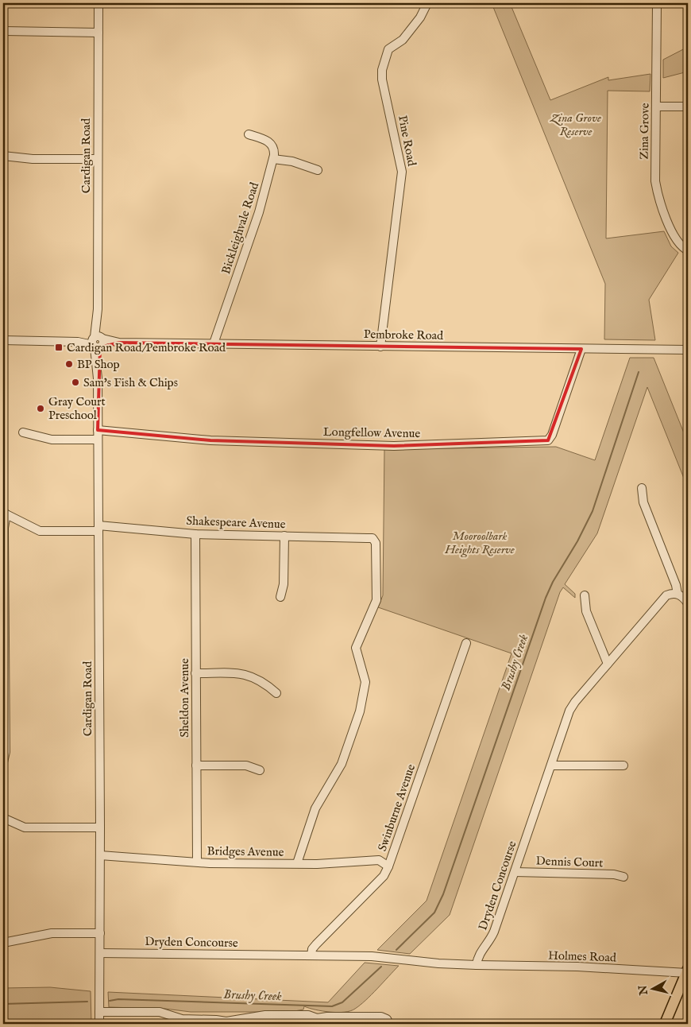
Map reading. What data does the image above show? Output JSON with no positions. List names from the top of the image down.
{
  "streets": {
    "street": [
      "Zina Grove",
      "Pine Road",
      "Cardigan Road",
      "Bickleighvale Road",
      "Pembroke Road",
      "Longfellow Avenue",
      "Shakespeare Avenue",
      "Sheldon Avenue",
      "Swinburne Avenue",
      "Bridges Avenue",
      "Dennis Court",
      "Dryden Concourse",
      "Holmes Road"
    ]
  },
  "crossings": [
    ["Pine Road", "Pembroke Road"],
    ["Cardigan Road", "Pembroke Road"],
    ["Cardigan Road", "Longfellow Avenue"],
    ["Cardigan Road", "Shakespeare Avenue"],
    ["Cardigan Road", "Bridges Avenue"],
    ["Cardigan Road", "Dryden Concourse"],
    ["Bickleighvale Road", "Pembroke Road"],
    ["Pembroke Road", "Longfellow Avenue"],
    ["Shakespeare Avenue", "Sheldon Avenue"],
    ["Shakespeare Avenue", "Bridges Avenue"],
    ["Sheldon Avenue", "Bridges Avenue"],
    ["Swinburne Avenue", "Bridges Avenue"],
    ["Swinburne Avenue", "Dryden Concourse"],
    ["Dennis Court", "Dryden Concourse"],
    ["Dryden Concourse", "Holmes Road"]
  ],
  "water": ["Brushy Creek"],
  "parks": ["Zina Grove Reserve", "Mooroolbark Heights Reserve"],
  "places": {
    "transit": ["Cardigan Road/Pembroke Road"],
    "other": ["BP Shop", "Sam's Fish & Chips", "Gray Court Preschool"]
  },
  "north": "left"
}
